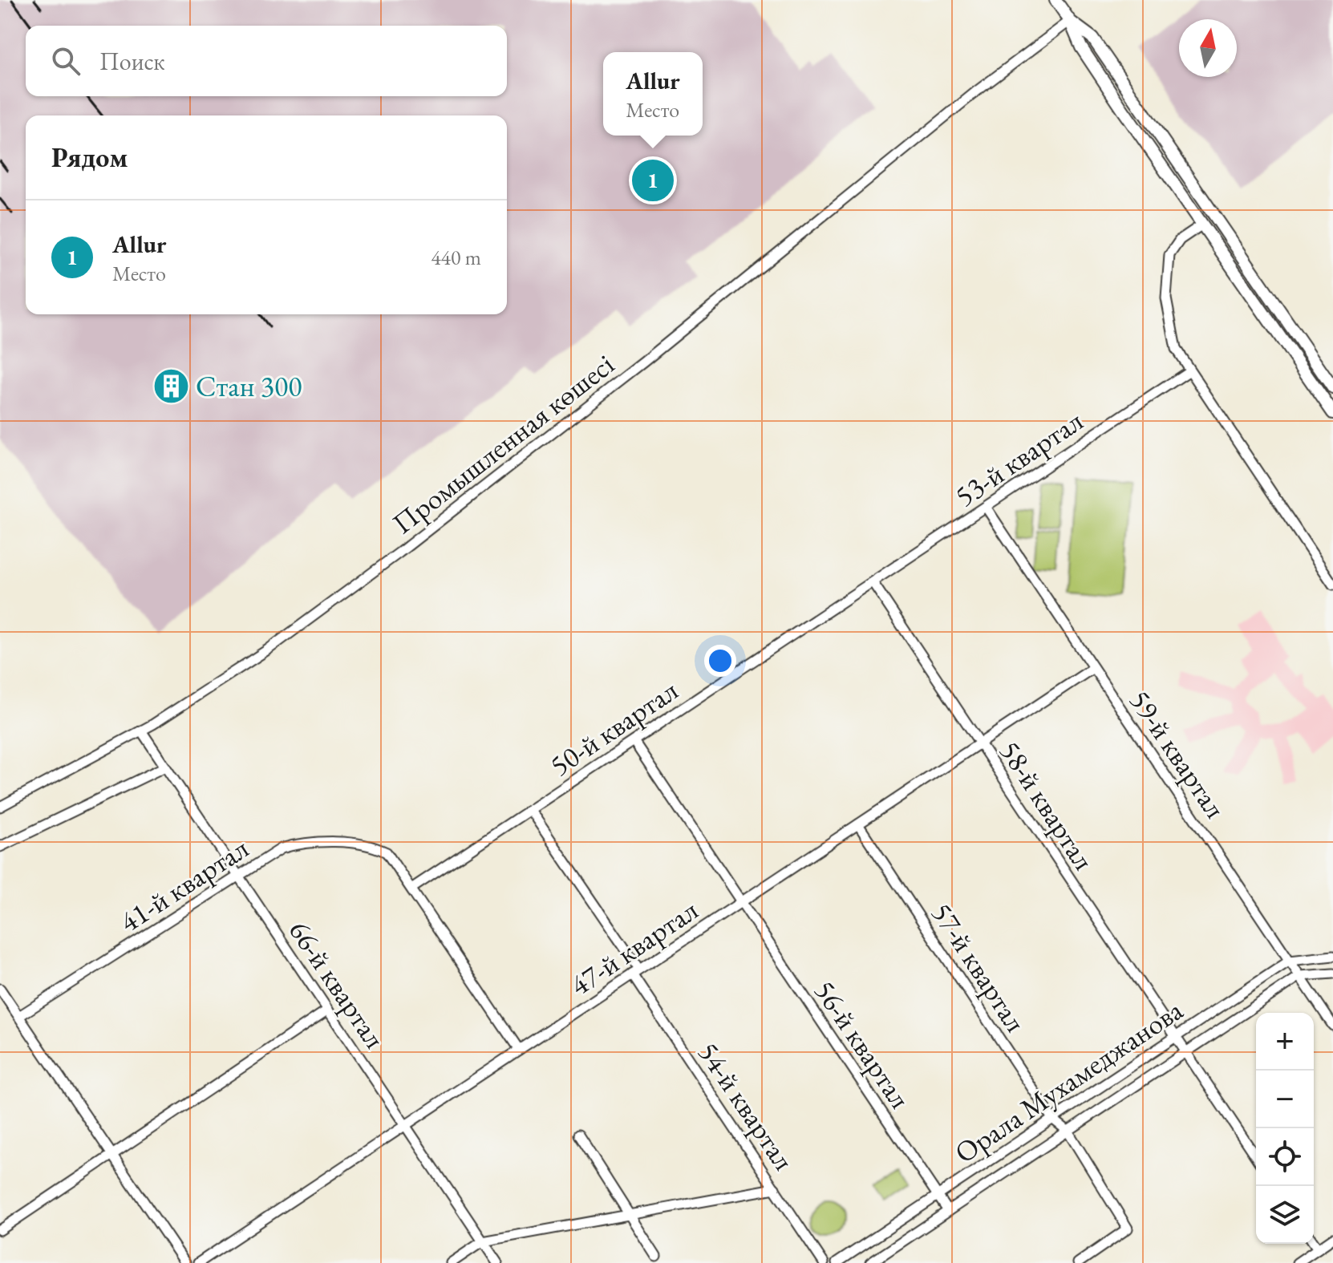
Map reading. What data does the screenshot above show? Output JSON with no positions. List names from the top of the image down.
{
  "streets": {
    "street": [
      "Промышленная көшесі",
      "53-й квартал",
      "50-й квартал",
      "59-й квартал",
      "58-й квартал",
      "41-й квартал",
      "47-й квартал",
      "57-й квартал",
      "66-й квартал",
      "56-й квартал",
      "Орала Мухамеджанова",
      "54-й квартал"
    ]
  },
  "crossings": [
    ["Промышленная көшесі", "66-й квартал"],
    ["53-й квартал", "50-й квартал"],
    ["53-й квартал", "59-й квартал"],
    ["53-й квартал", "58-й квартал"],
    ["50-й квартал", "58-й квартал"],
    ["50-й квартал", "41-й квартал"],
    ["50-й квартал", "56-й квартал"],
    ["50-й квартал", "54-й квартал"],
    ["59-й квартал", "47-й квартал"],
    ["59-й квартал", "Орала Мухамеджанова"],
    ["58-й квартал", "47-й квартал"],
    ["58-й квартал", "Орала Мухамеджанова"],
    ["41-й квартал", "66-й квартал"],
    ["47-й квартал", "57-й квартал"],
    ["47-й квартал", "66-й квартал"],
    ["47-й квартал", "56-й квартал"],
    ["47-й квартал", "54-й квартал"],
    ["57-й квартал", "Орала Мухамеджанова"],
    ["56-й квартал", "Орала Мухамеджанова"]
  ],
  "places": {
    "building": ["Стан 300"]
  },
  "north": "top",
  "page": {
    "search": "Поиск",
    "popup": ["Allur", "Место"],
    "heading": "Рядом",
    "pins": "1",
    "list": [
      {
        "mark": "1",
        "name": "Allur",
        "note": "Место",
        "value": "440 m"
      }
    ],
    "map_buttons": ["+", "−"]
  }
}
